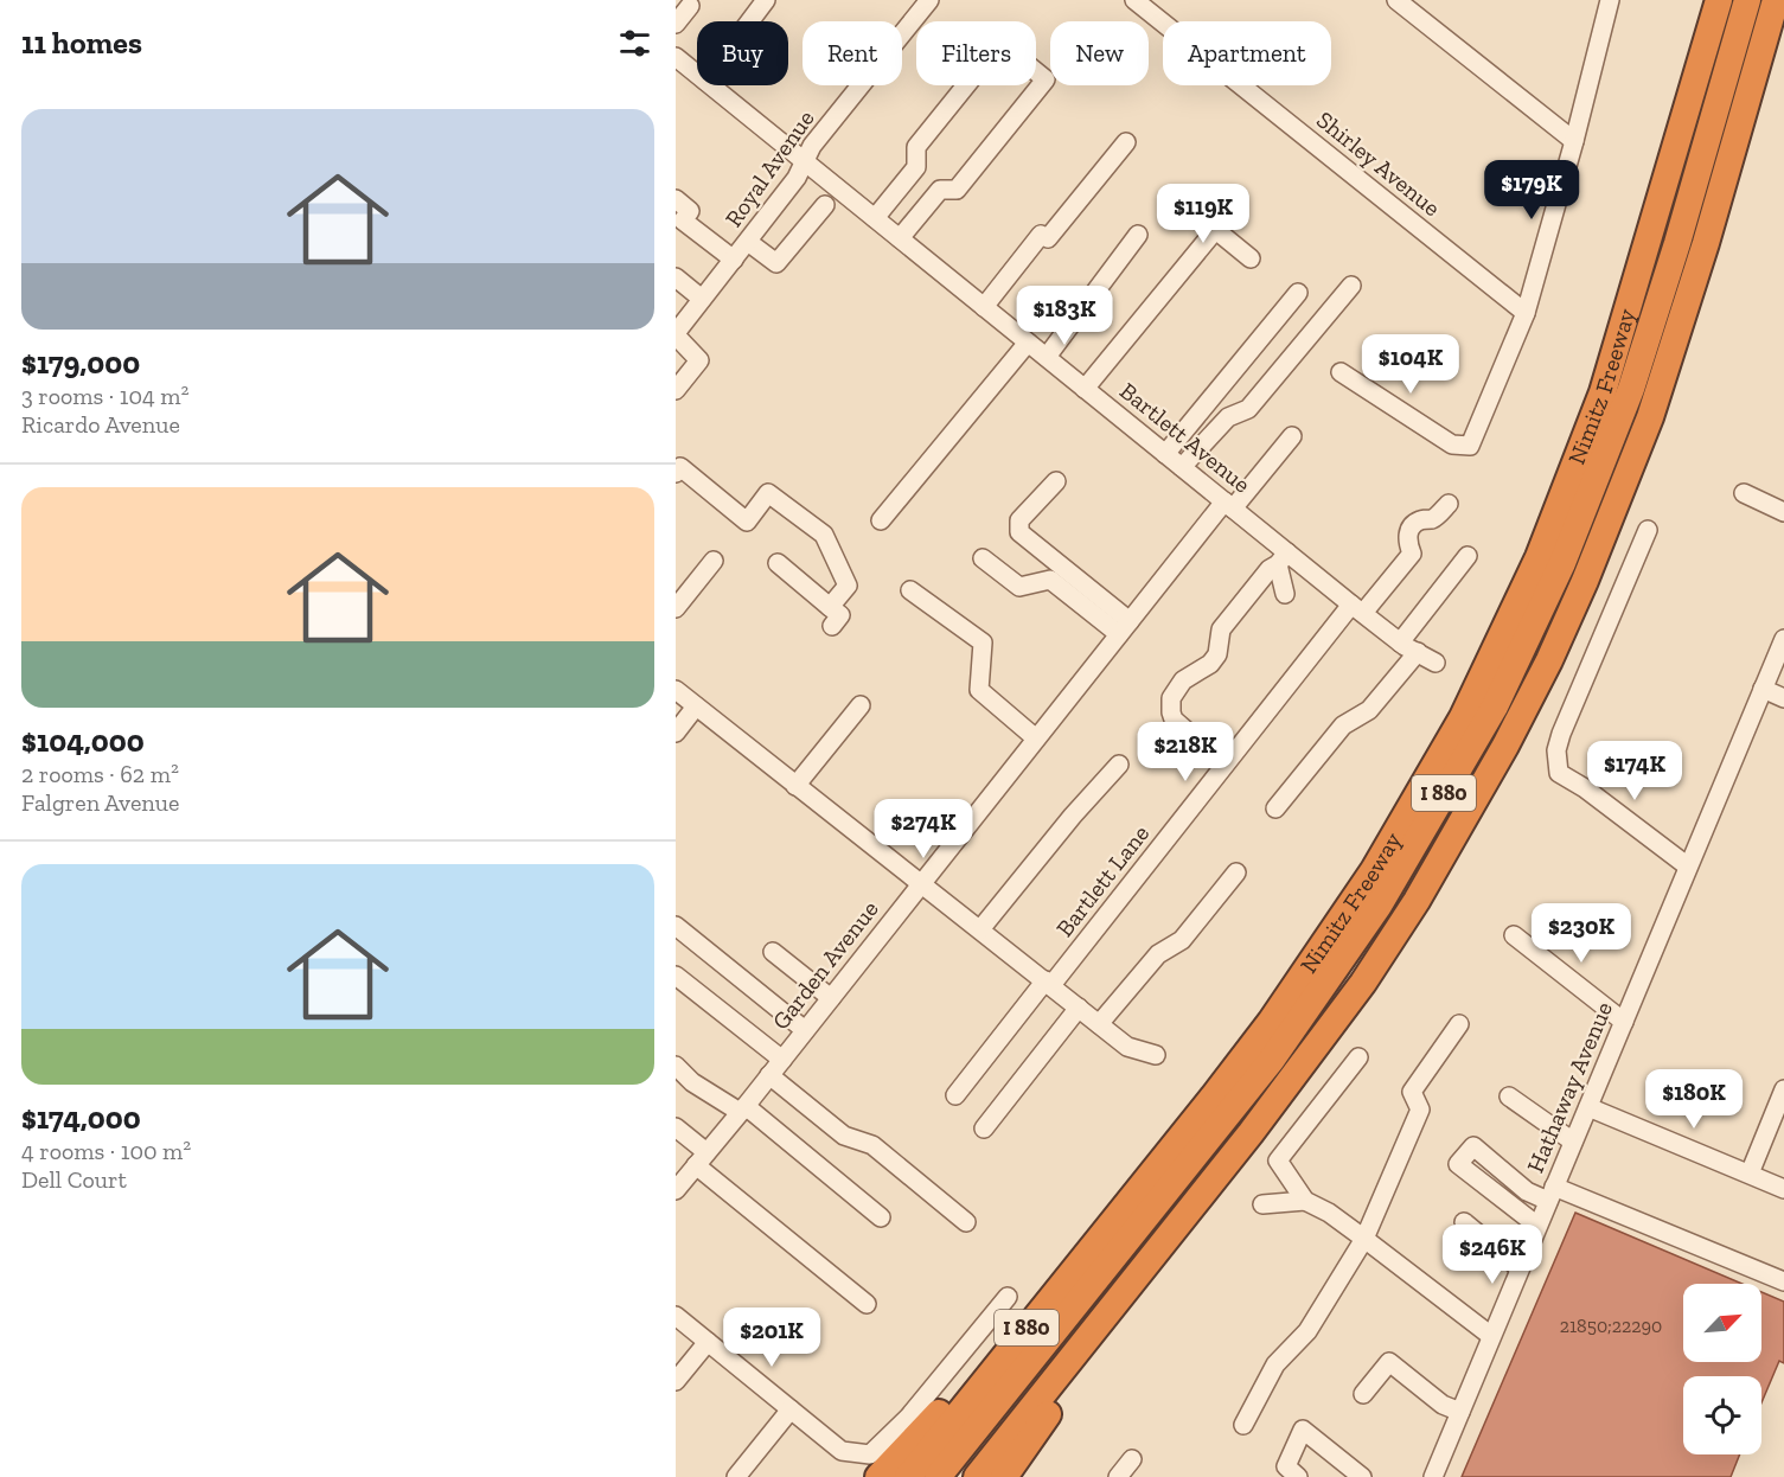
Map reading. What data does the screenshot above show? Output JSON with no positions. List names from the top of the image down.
{
  "streets": {
    "highway": ["Nimitz Freeway", "I 880"],
    "street": [
      "Shirley Avenue",
      "Royal Avenue",
      "Bartlett Avenue",
      "Bartlett Lane",
      "Garden Avenue",
      "Hathaway Avenue"
    ]
  },
  "crossings": [
    ["Royal Avenue", "Bartlett Avenue"],
    ["Bartlett Avenue", "Bartlett Lane"],
    ["Bartlett Avenue", "Garden Avenue"]
  ],
  "house_numbers": ["21850;22290"],
  "north": "top right",
  "page": {
    "heading": "11 homes",
    "chip": [
      "Buy",
      "Rent",
      "Filters",
      "New",
      "Apartment"
    ],
    "list": [
      {
        "name": "$179,000",
        "note": "3 rooms · 104 m² · Ricardo Avenue"
      },
      {
        "name": "$104,000",
        "note": "2 rooms · 62 m² · Falgren Avenue"
      },
      {
        "name": "$174,000",
        "note": "4 rooms · 100 m² · Dell Court"
      }
    ],
    "price": [
      "$179K",
      "$119K",
      "$183K",
      "$104K",
      "$218K",
      "$174K",
      "$274K",
      "$230K",
      "$180K",
      "$246K",
      "$201K"
    ]
  }
}
